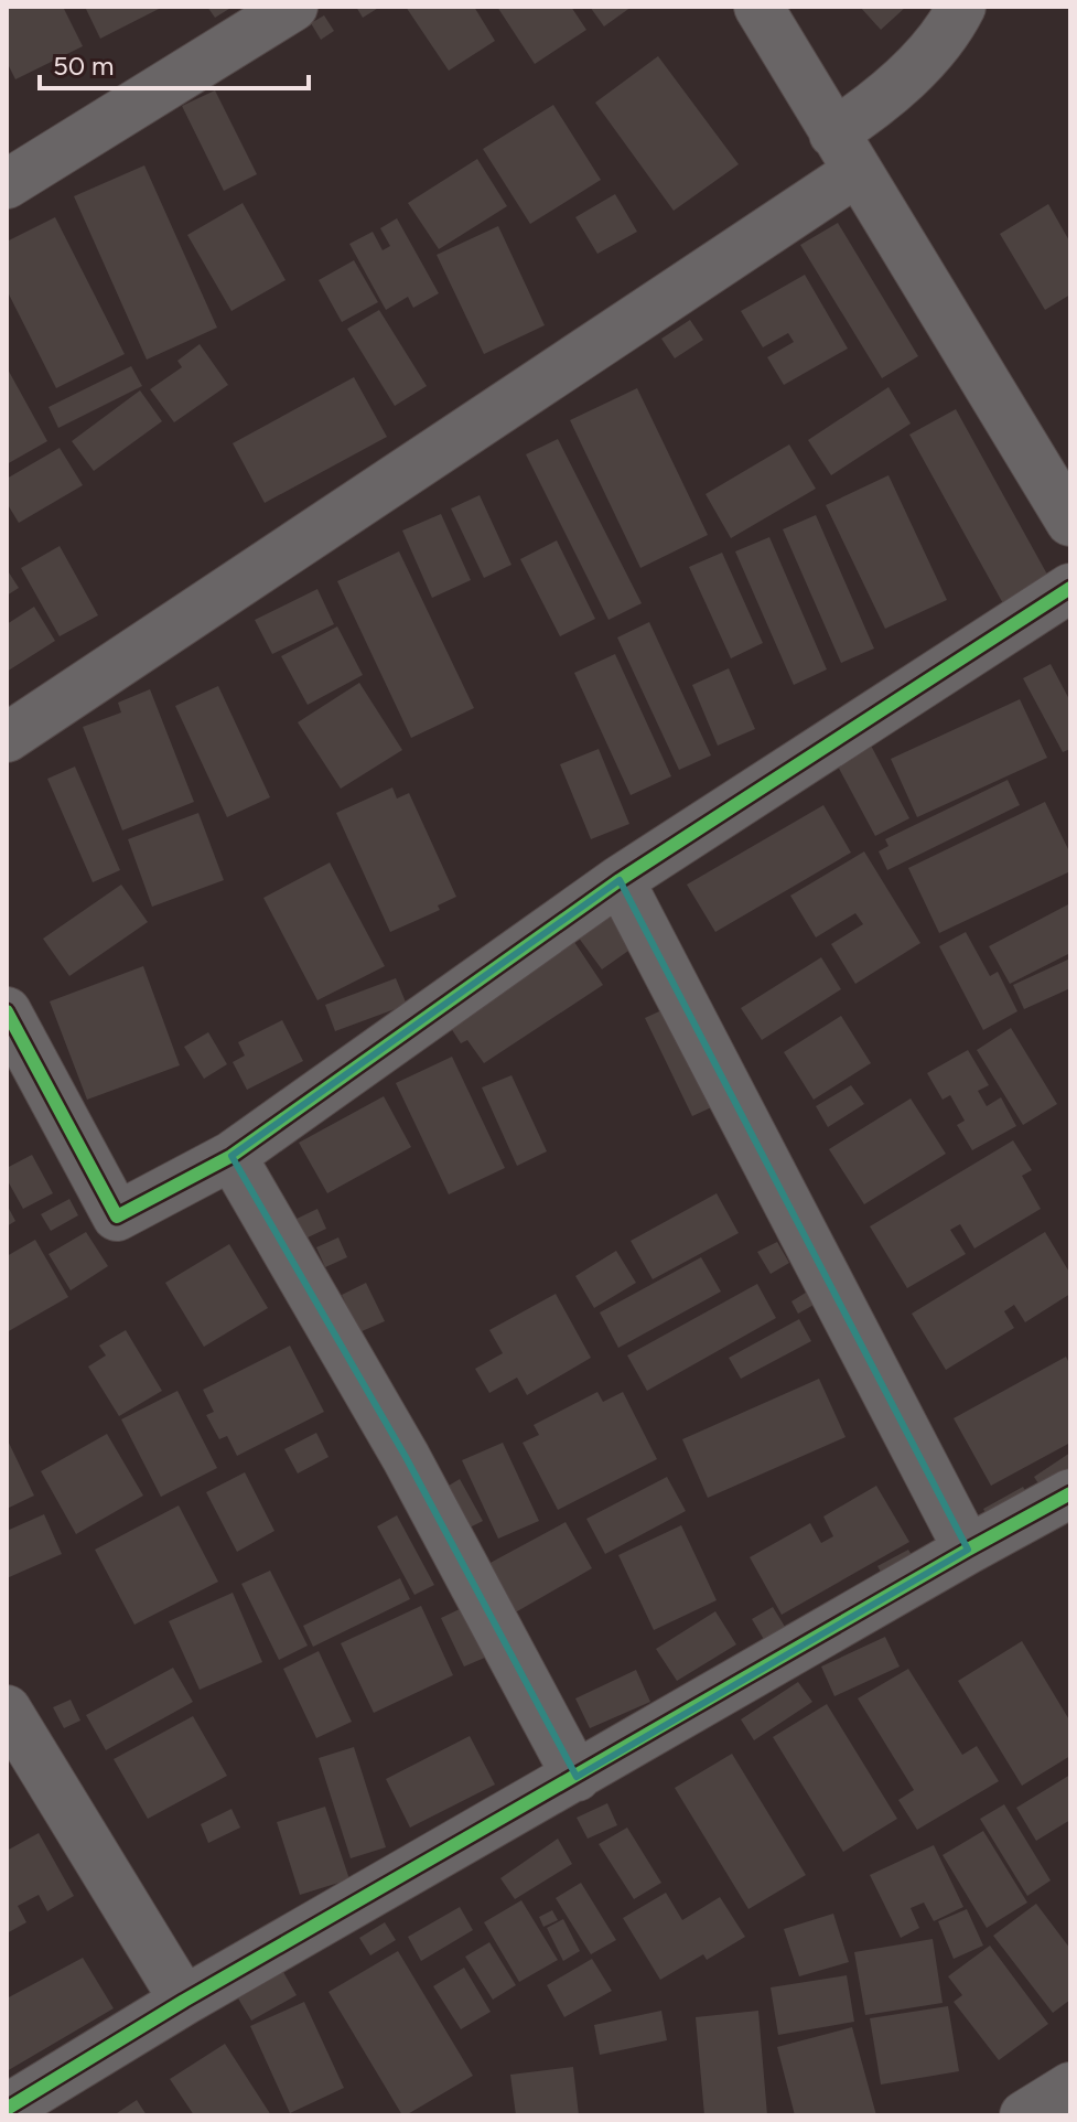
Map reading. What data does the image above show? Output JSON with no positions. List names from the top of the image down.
{
  "scale_bar": "50 m"
}
